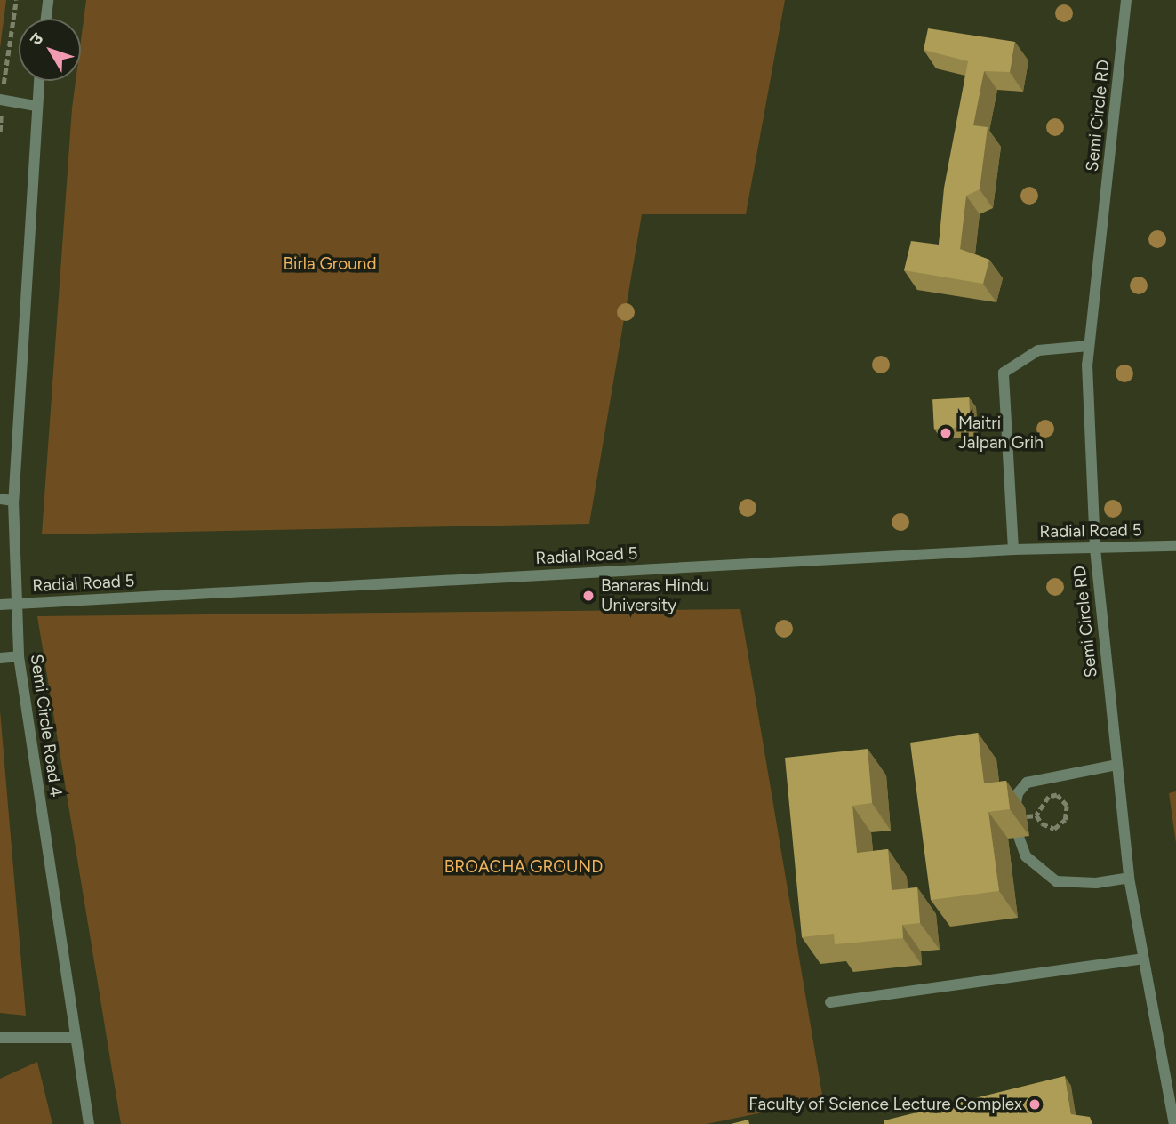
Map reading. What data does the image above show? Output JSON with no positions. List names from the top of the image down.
{
  "streets": {
    "lane": ["Semi Circle RD", "Radial Road 5", "Semi Circle Road 4"]
  },
  "crossings": [
    ["Semi Circle RD", "Radial Road 5"],
    ["Radial Road 5", "Semi Circle Road 4"]
  ],
  "parks": ["Birla Ground", "BROACHA GROUND"],
  "places": ["Maitri Jalpan Grih", "Banaras Hindu University", "Faculty of Science Lecture Complex"],
  "north": "top left"
}
